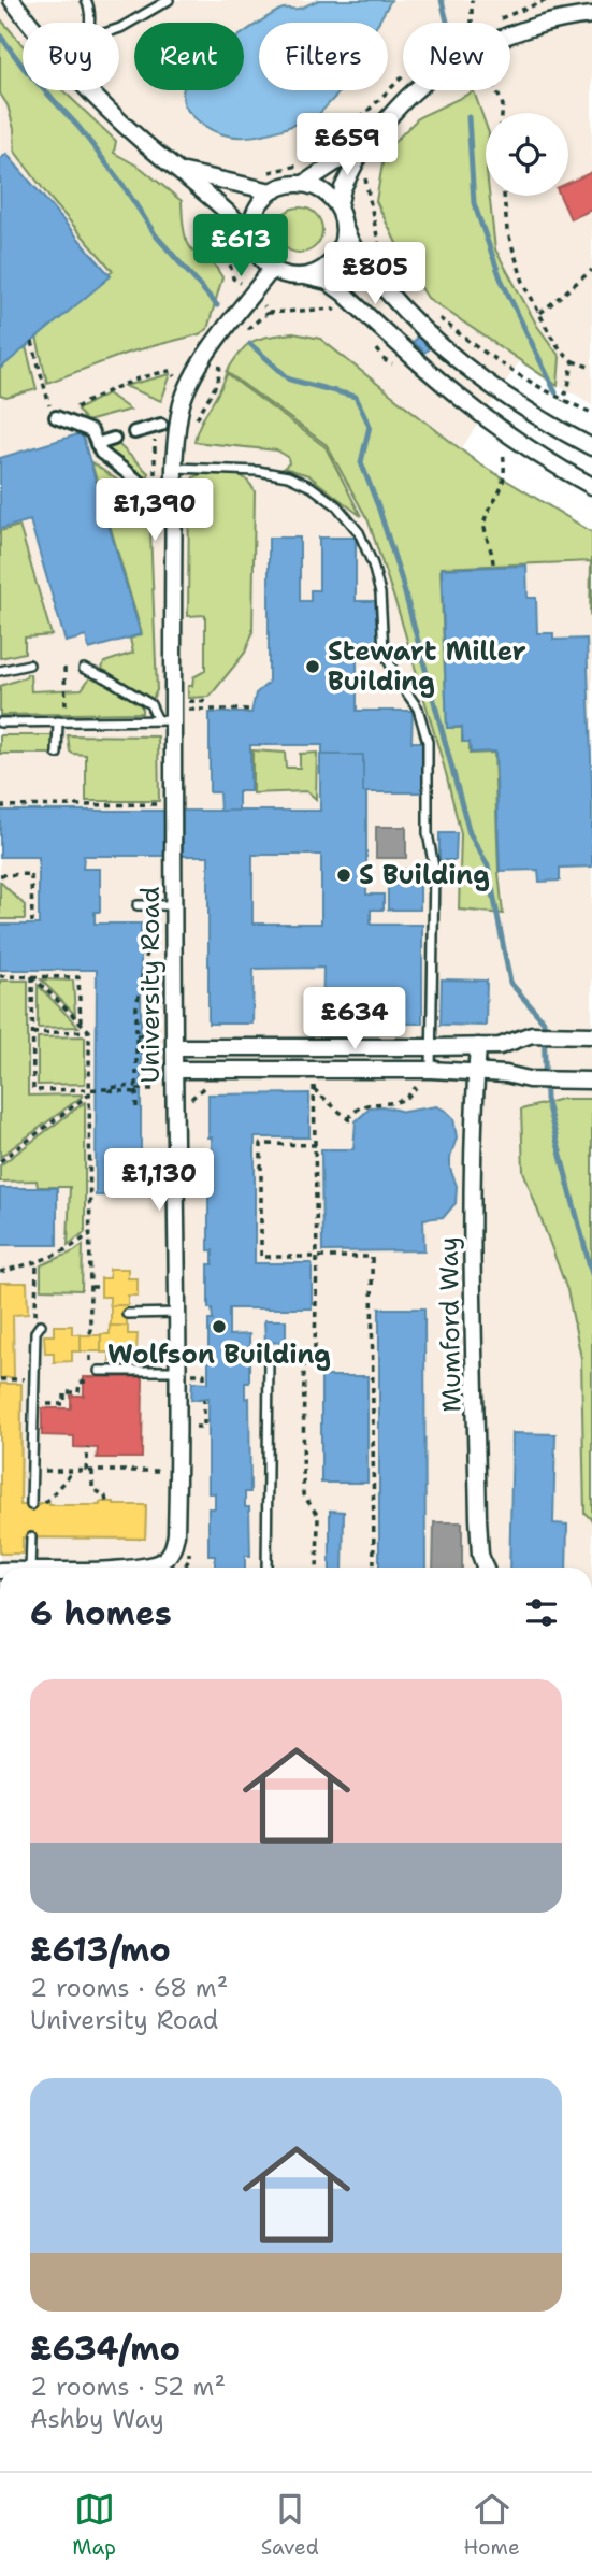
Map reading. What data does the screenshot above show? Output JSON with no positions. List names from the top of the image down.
{
  "streets": {
    "street": ["University Road", "Mumford Way"]
  },
  "places": ["Stewart Miller Building", "S Building", "Wolfson Building"],
  "page": {
    "chip": [
      "Buy",
      "Rent",
      "Filters",
      "New"
    ],
    "price": [
      "£659",
      "£613",
      "£805",
      "£1,390",
      "£634",
      "£1,130"
    ],
    "heading": "6 homes",
    "list": [
      {
        "name": "£613/mo",
        "note": "2 rooms · 68 m² · University Road"
      },
      {
        "name": "£634/mo",
        "note": "2 rooms · 52 m² · Ashby Way"
      }
    ],
    "tabs": ["Map", "Saved", "Home"]
  }
}
